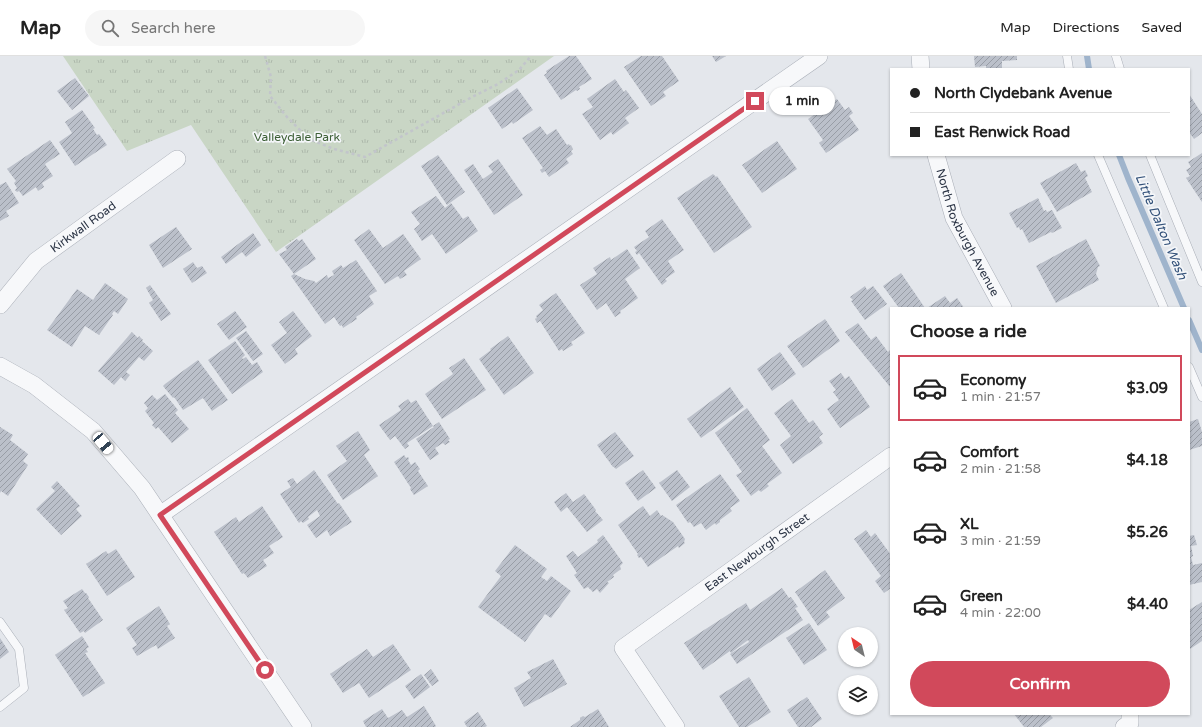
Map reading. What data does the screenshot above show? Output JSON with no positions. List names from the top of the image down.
{
  "streets": {
    "street": ["Kirkwall Road", "North Roxburgh Avenue", "East Newburgh Street"]
  },
  "water": ["Little Dalton Wash"],
  "parks": ["Valleydale Park"],
  "north": "top left",
  "page": {
    "header": "Map",
    "search": "Search here",
    "nav": ["Map", "Directions", "Saved"],
    "banner": ["North Clydebank Avenue", "East Renwick Road"],
    "bubble": "1 min",
    "heading": "Choose a ride",
    "list": [
      {
        "name": "Economy",
        "note": "1 min · 21:57",
        "value": "$3.09"
      },
      {
        "name": "Comfort",
        "note": "2 min · 21:58",
        "value": "$4.18"
      },
      {
        "name": "XL",
        "note": "3 min · 21:59",
        "value": "$5.26"
      },
      {
        "name": "Green",
        "note": "4 min · 22:00",
        "value": "$4.40"
      }
    ],
    "buttons": "Confirm"
  }
}
